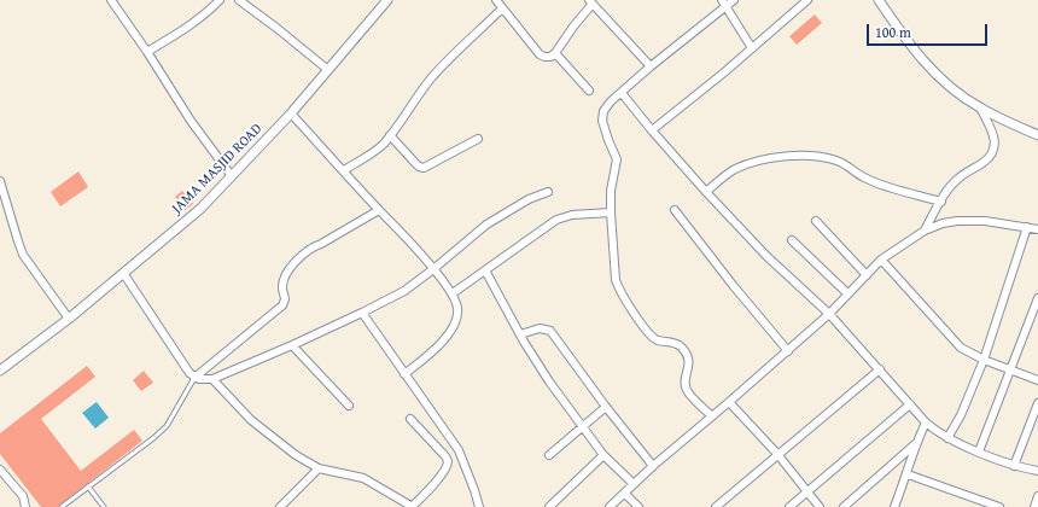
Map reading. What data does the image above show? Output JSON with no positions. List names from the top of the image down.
{
  "streets": {
    "street": ["JAMA MASJID ROAD"]
  },
  "scale_bar": "100 m"
}
